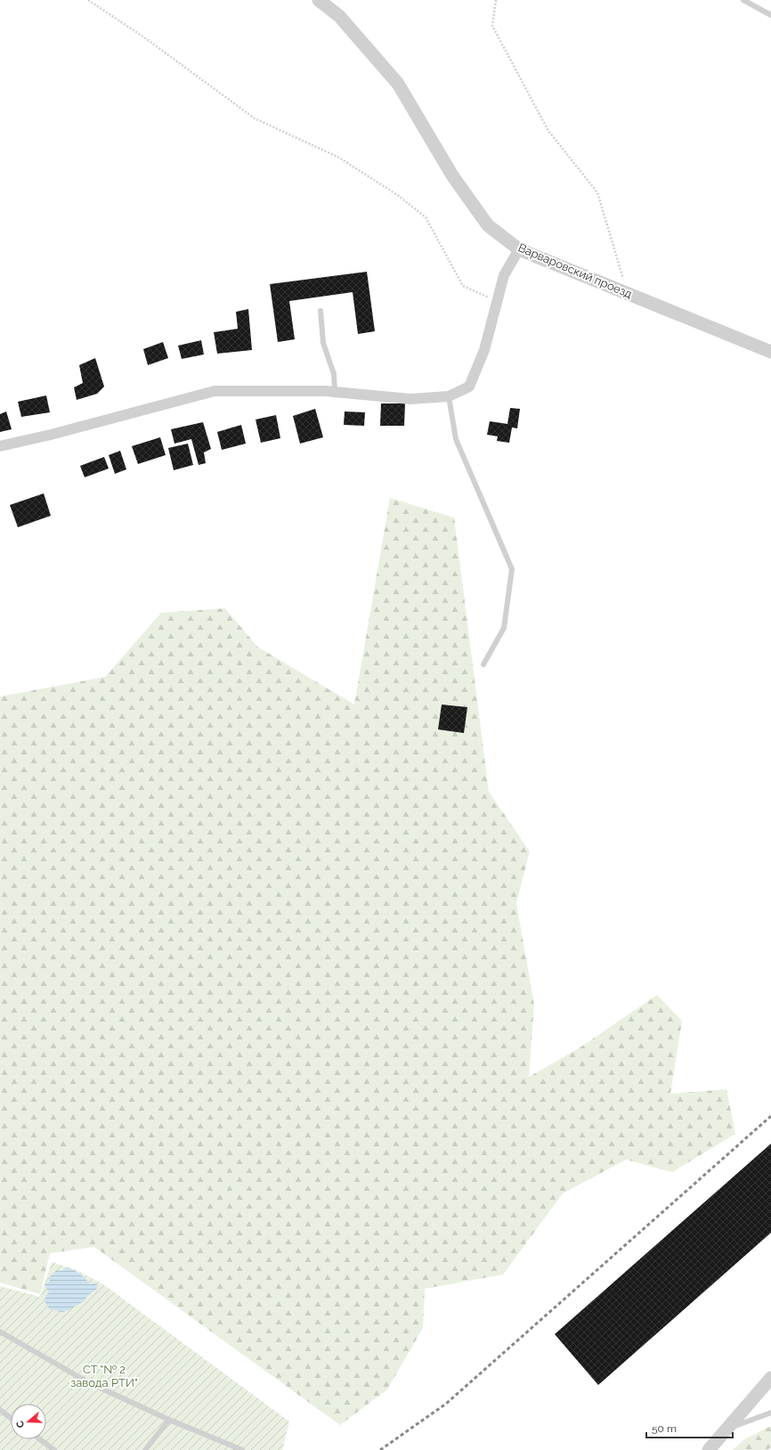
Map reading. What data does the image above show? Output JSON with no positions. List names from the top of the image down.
{
  "streets": {
    "street": ["Варваровский проезд"]
  },
  "parks": ["СТ \"№ 2 завода РТИ\""],
  "scale_bar": "50 m",
  "north": "left"
}
